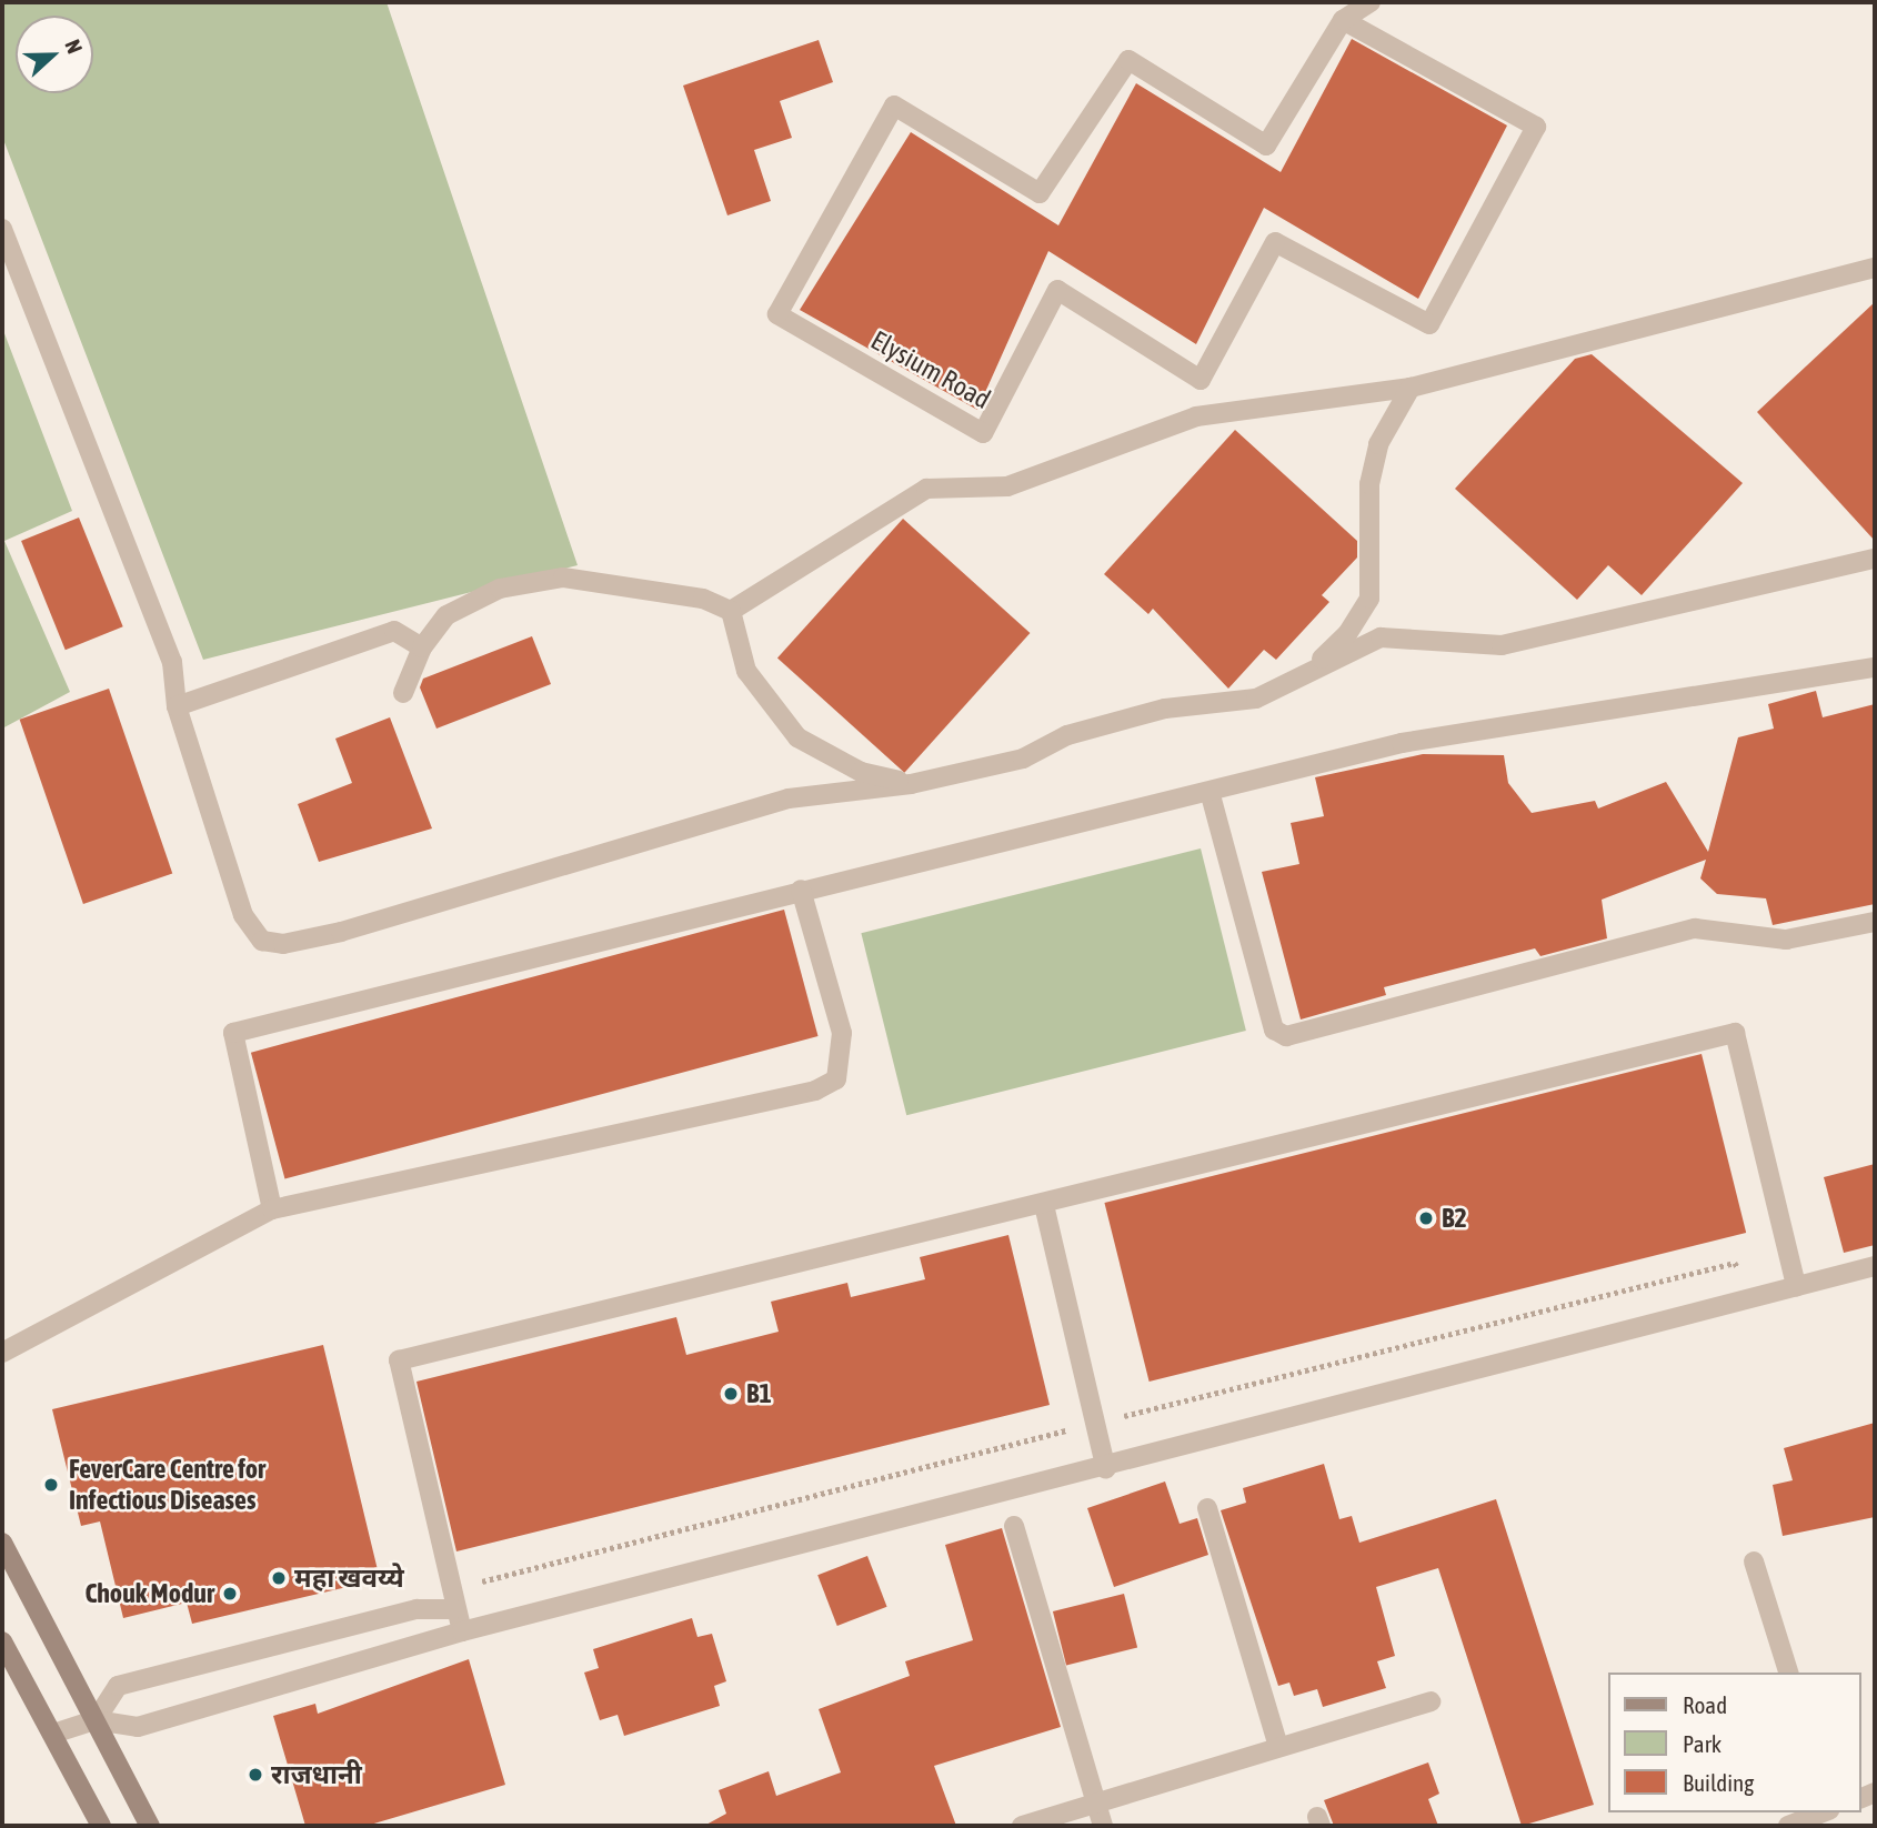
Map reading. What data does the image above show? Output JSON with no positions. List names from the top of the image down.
{
  "streets": {
    "street": ["Elysium Road"]
  },
  "places": [
    "B2",
    "B1",
    "FeverCare Centre for Infectious Diseases",
    "महा खवय्ये",
    "Chouk Modur",
    "राजधानी"
  ],
  "legend": ["Road", "Park", "Building"],
  "north": "right"
}
